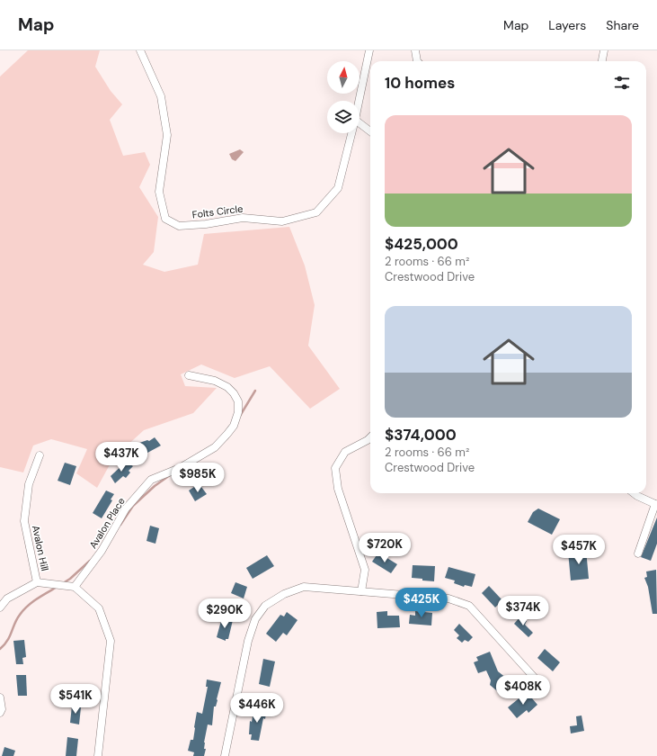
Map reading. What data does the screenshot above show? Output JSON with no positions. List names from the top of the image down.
{
  "streets": {
    "street": ["Folts Circle", "Avalon Place", "Avalon Hill"]
  },
  "north": "top",
  "page": {
    "header": "Map",
    "nav": ["Map", "Layers", "Share"],
    "heading": "10 homes",
    "list": [
      {
        "name": "$425,000",
        "note": "2 rooms · 66 m² · Crestwood Drive"
      },
      {
        "name": "$374,000",
        "note": "2 rooms · 66 m² · Crestwood Drive"
      }
    ],
    "price": [
      "$437K",
      "$985K",
      "$720K",
      "$457K",
      "$425K",
      "$374K",
      "$290K",
      "$408K",
      "$541K",
      "$446K"
    ]
  }
}
